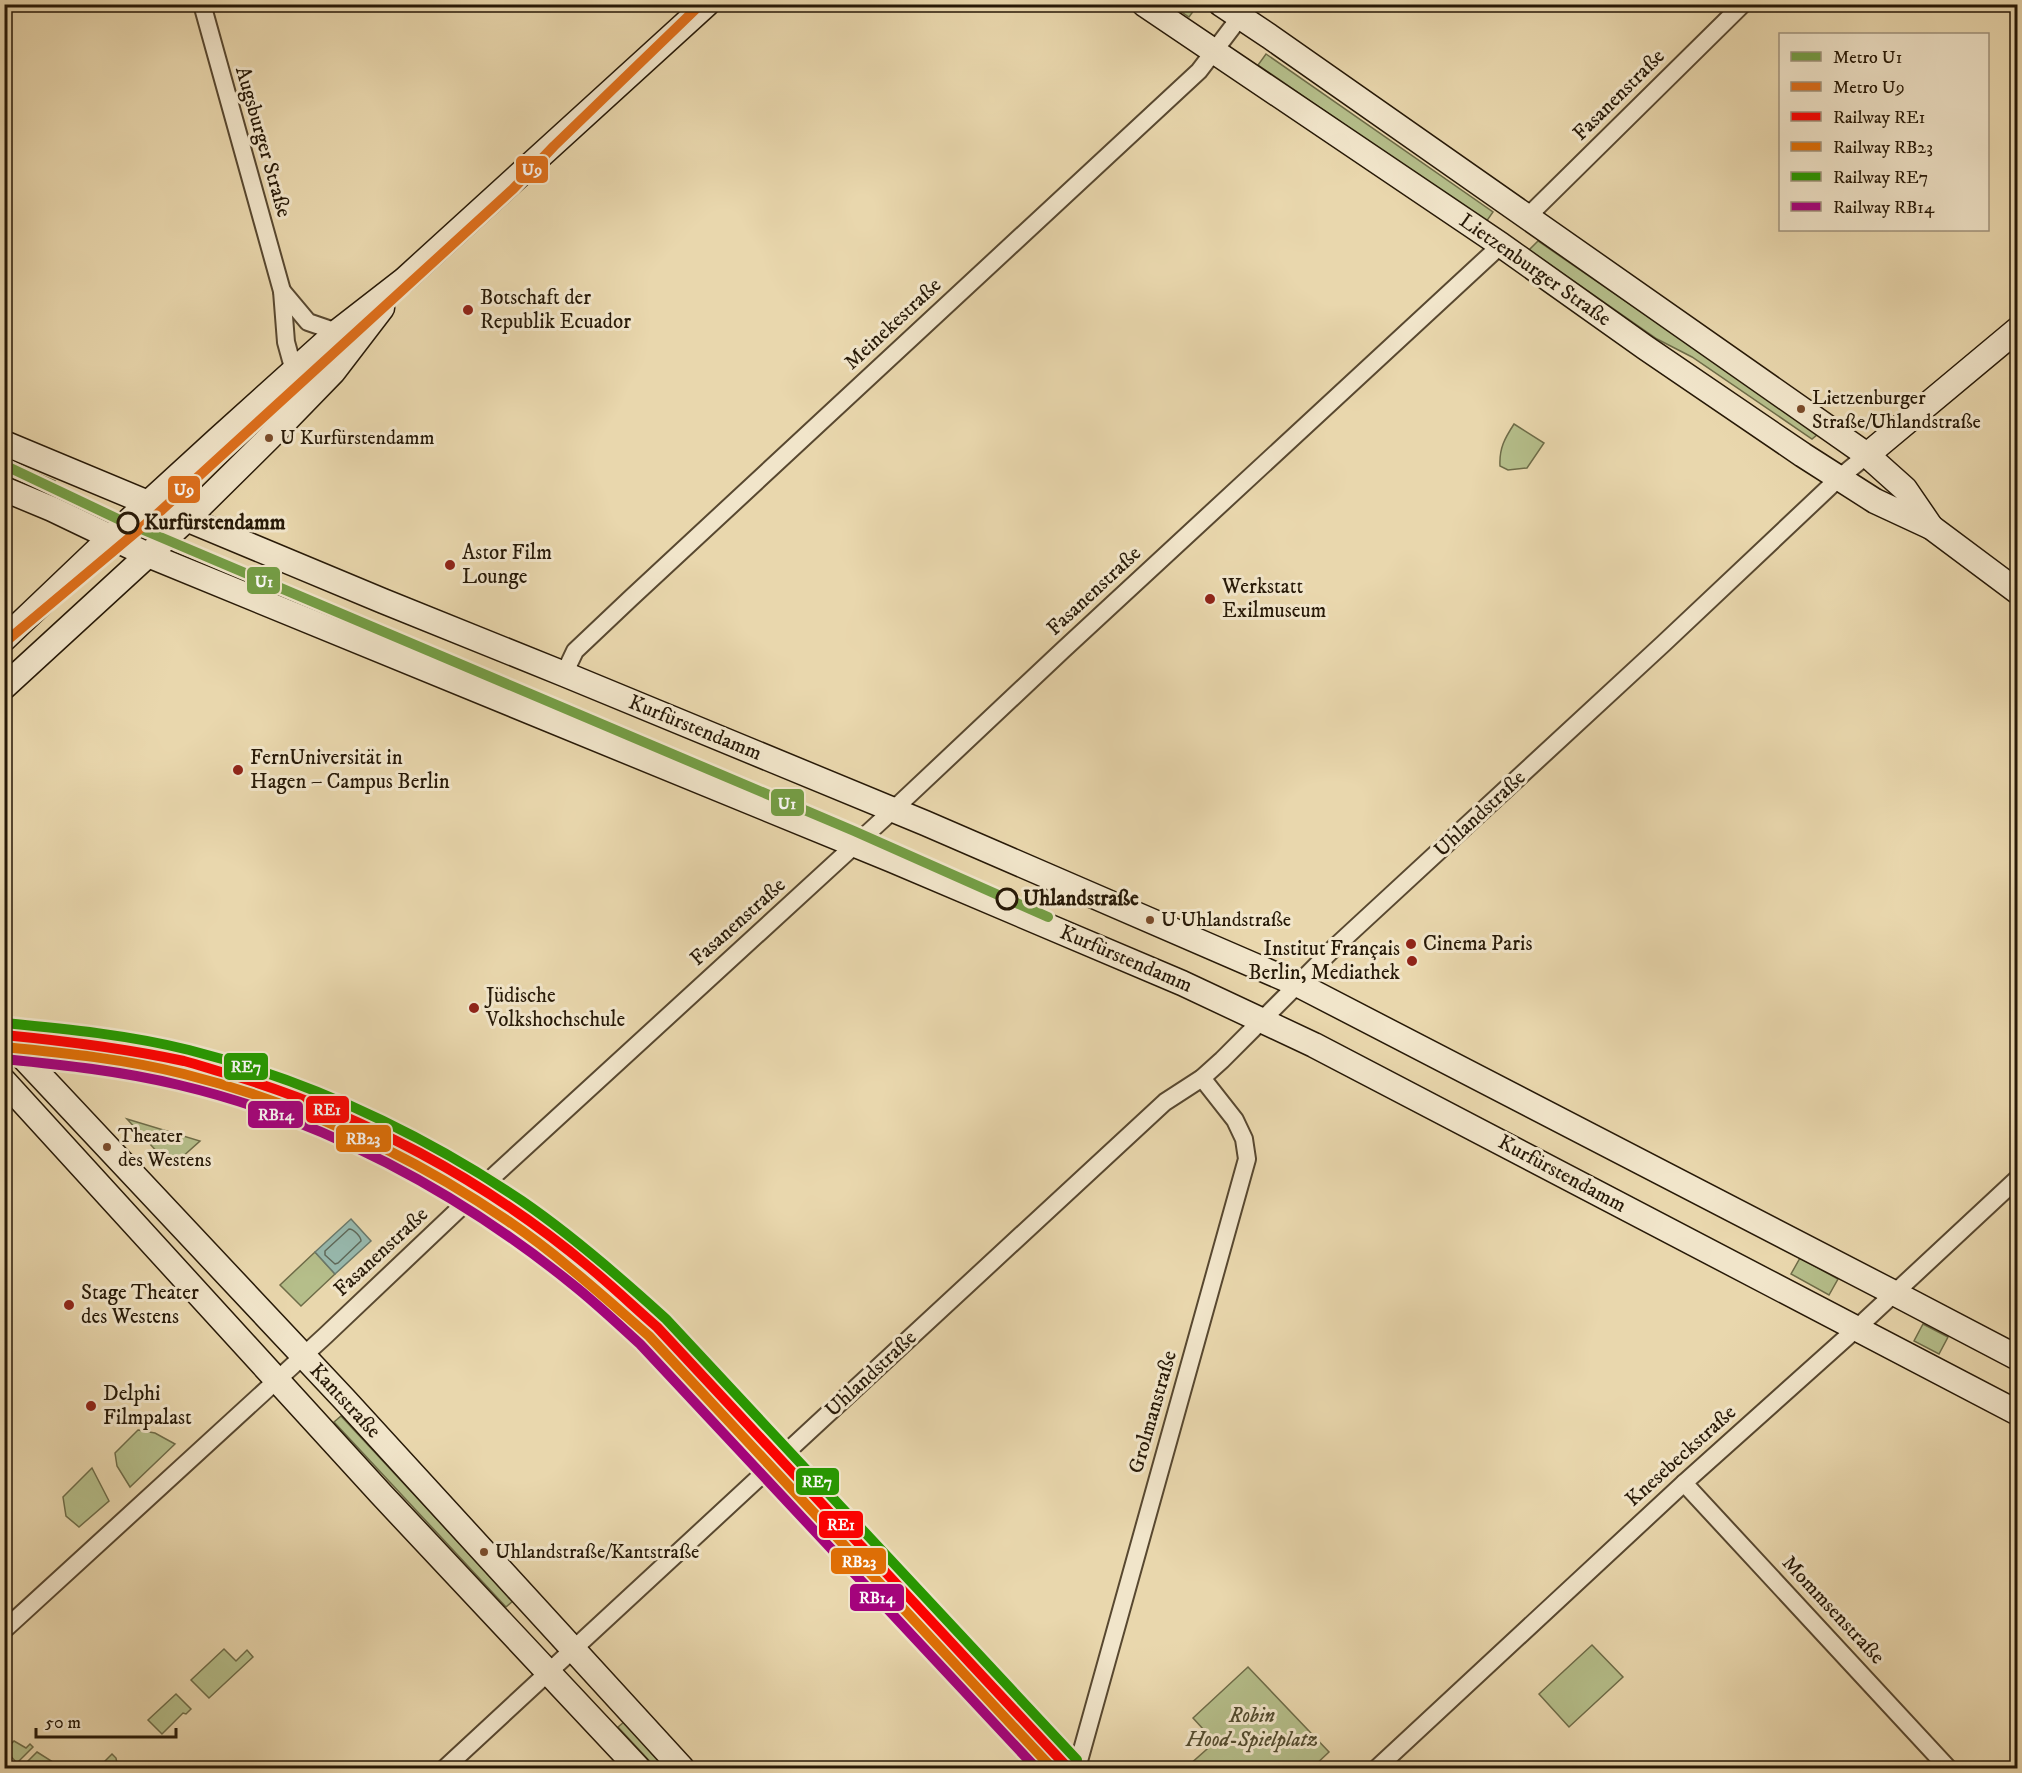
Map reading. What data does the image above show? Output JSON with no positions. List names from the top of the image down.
{
  "streets": {
    "main road": [
      "Lietzenburger Straße",
      "Kurfürstendamm",
      "Uhlandstraße",
      "Kantstraße"
    ],
    "street": [
      "Fasanenstraße",
      "Augsburger Straße",
      "Meinekestraße",
      "Grolmanstraße",
      "Knesebeckstraße",
      "Mommsenstraße"
    ]
  },
  "crossings": [
    ["Fasanenstraße", "Lietzenburger Straße"],
    ["Fasanenstraße", "Kurfürstendamm"],
    ["Fasanenstraße", "Kantstraße"],
    ["Lietzenburger Straße", "Meinekestraße"],
    ["Lietzenburger Straße", "Uhlandstraße"],
    ["Meinekestraße", "Kurfürstendamm"],
    ["Kurfürstendamm", "Uhlandstraße"],
    ["Kurfürstendamm", "Knesebeckstraße"],
    ["Uhlandstraße", "Kantstraße"],
    ["Uhlandstraße", "Grolmanstraße"],
    ["Knesebeckstraße", "Mommsenstraße"]
  ],
  "parks": ["Robin Hood-Spielplatz"],
  "places": [
    "Botschaft der Republik Ecuador",
    "Lietzenburger Straße/Uhlandstraße",
    "U Kurfürstendamm",
    "Kurfürstendamm",
    "Astor Film Lounge",
    "Werkstatt Exilmuseum",
    "FernUniversität in Hagen – Campus Berlin",
    "Uhlandstraße",
    "U Uhlandstraße",
    "Cinema Paris",
    "Institut Français Berlin, Mediathek",
    "Jüdische Volkshochschule",
    "Theater des Westens",
    "Stage Theater des Westens",
    "Delphi Filmpalast",
    "Uhlandstraße/Kantstraße"
  ],
  "lines": [
    "metro line U9",
    "metro line U1",
    "rail line RE7",
    "rail line RE1",
    "rail line RB23",
    "rail line RB14"
  ],
  "legend": [
    "Metro U1",
    "Metro U9",
    "Railway RE1",
    "Railway RB23",
    "Railway RE7",
    "Railway RB14"
  ],
  "scale_bar": "50 m"
}
